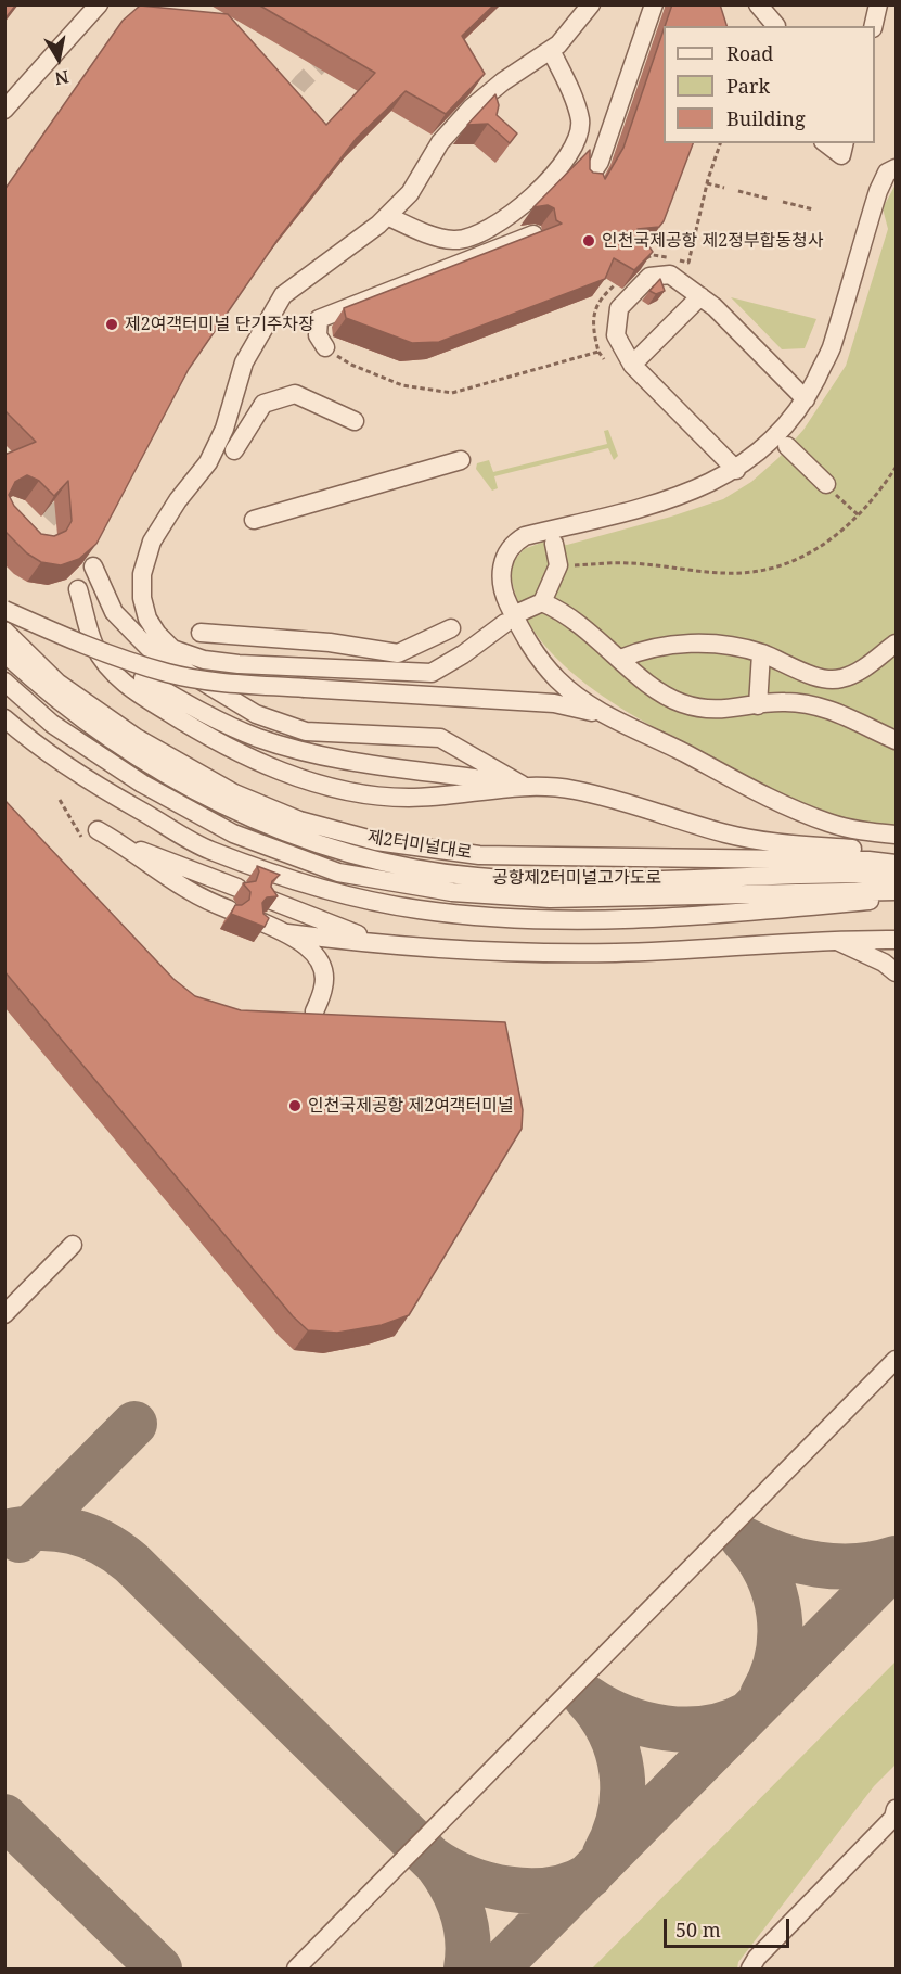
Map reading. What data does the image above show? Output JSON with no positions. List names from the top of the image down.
{
  "streets": {
    "street": ["제2터미널대로", "공항제2터미널고가도로"]
  },
  "places": ["인천국제공항 제2정부합동청사", "제2여객터미널 단기주차장", "인천국제공항 제2여객터미널"],
  "legend": ["Road", "Park", "Building"],
  "scale_bar": "50 m",
  "north": "bottom"
}
